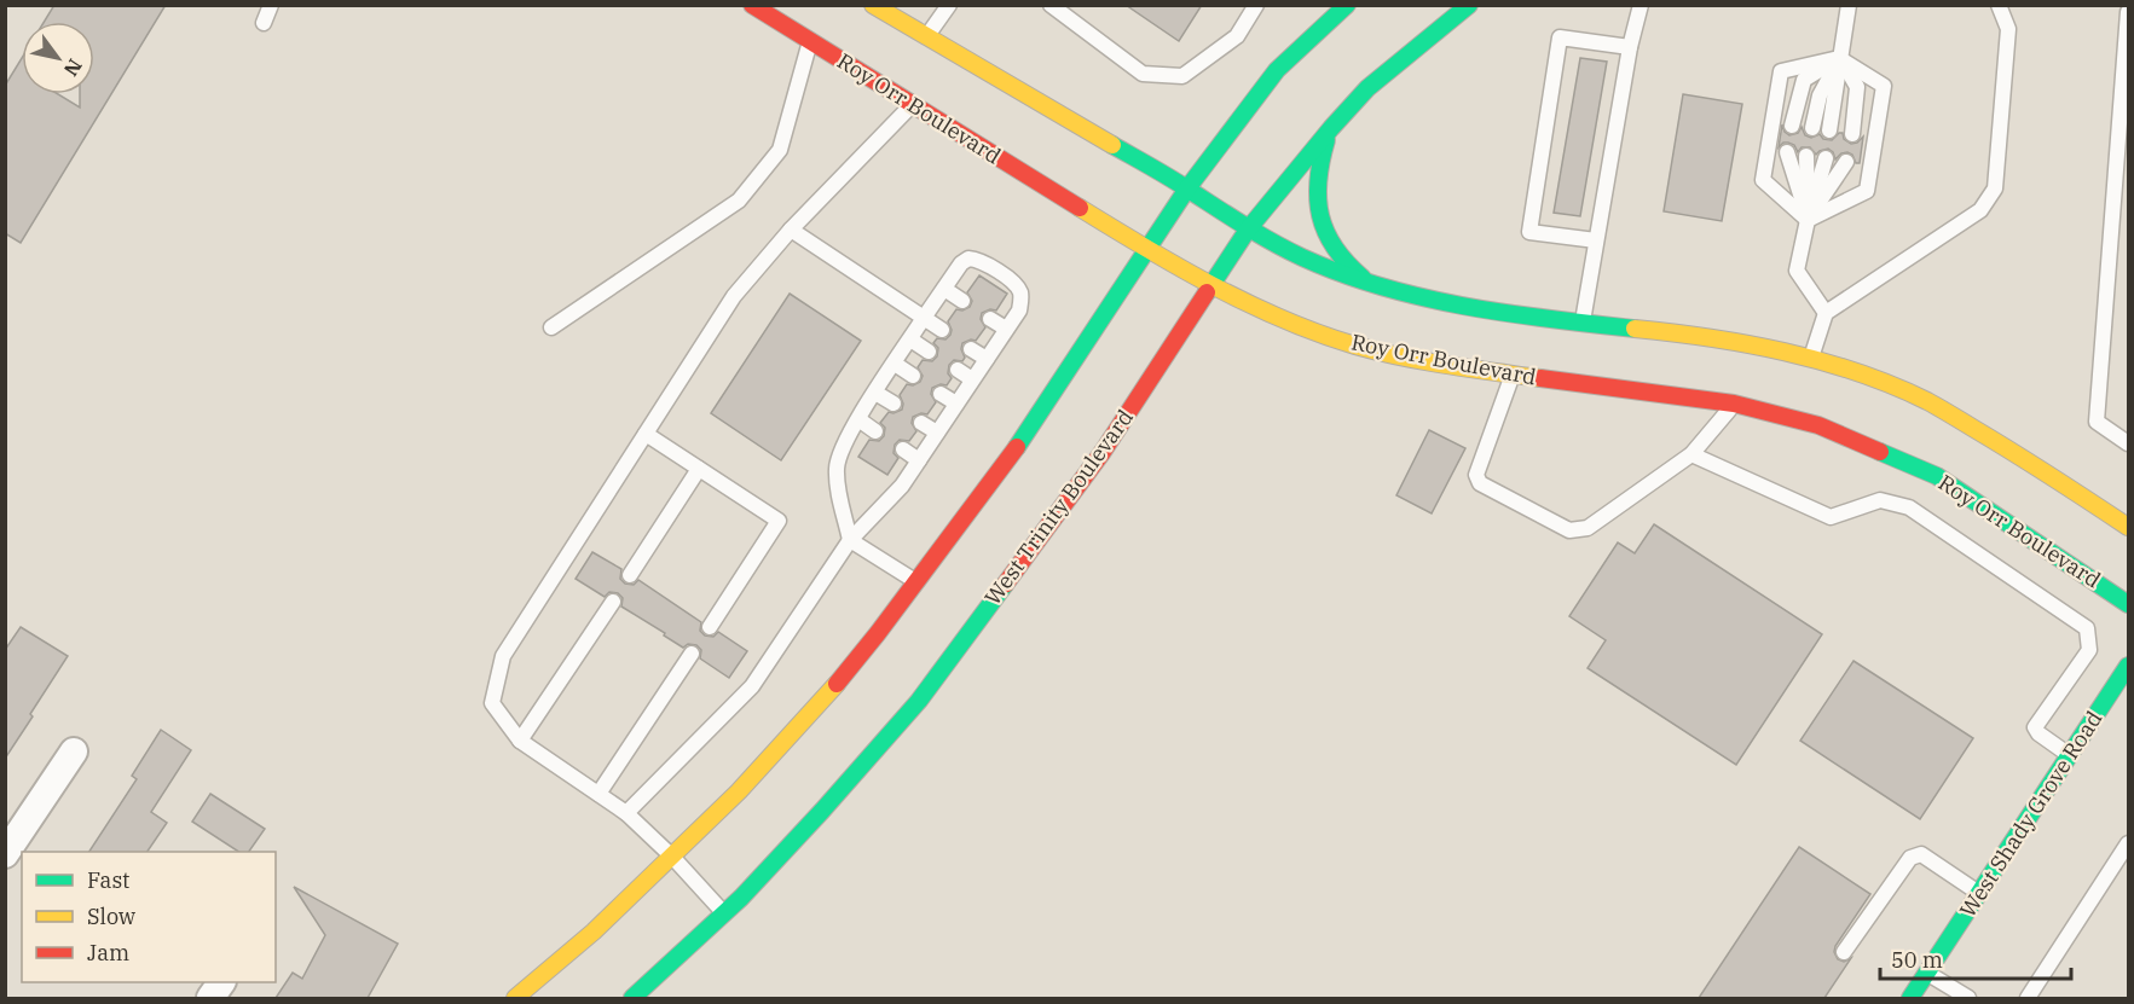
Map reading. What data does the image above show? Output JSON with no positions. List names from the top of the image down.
{
  "streets": {
    "main road": ["Roy Orr Boulevard", "West Trinity Boulevard", "West Shady Grove Road"]
  },
  "crossings": [
    ["Roy Orr Boulevard", "West Trinity Boulevard"]
  ],
  "legend": ["Fast", "Slow", "Jam"],
  "scale_bar": "50 m",
  "north": "bottom right"
}
